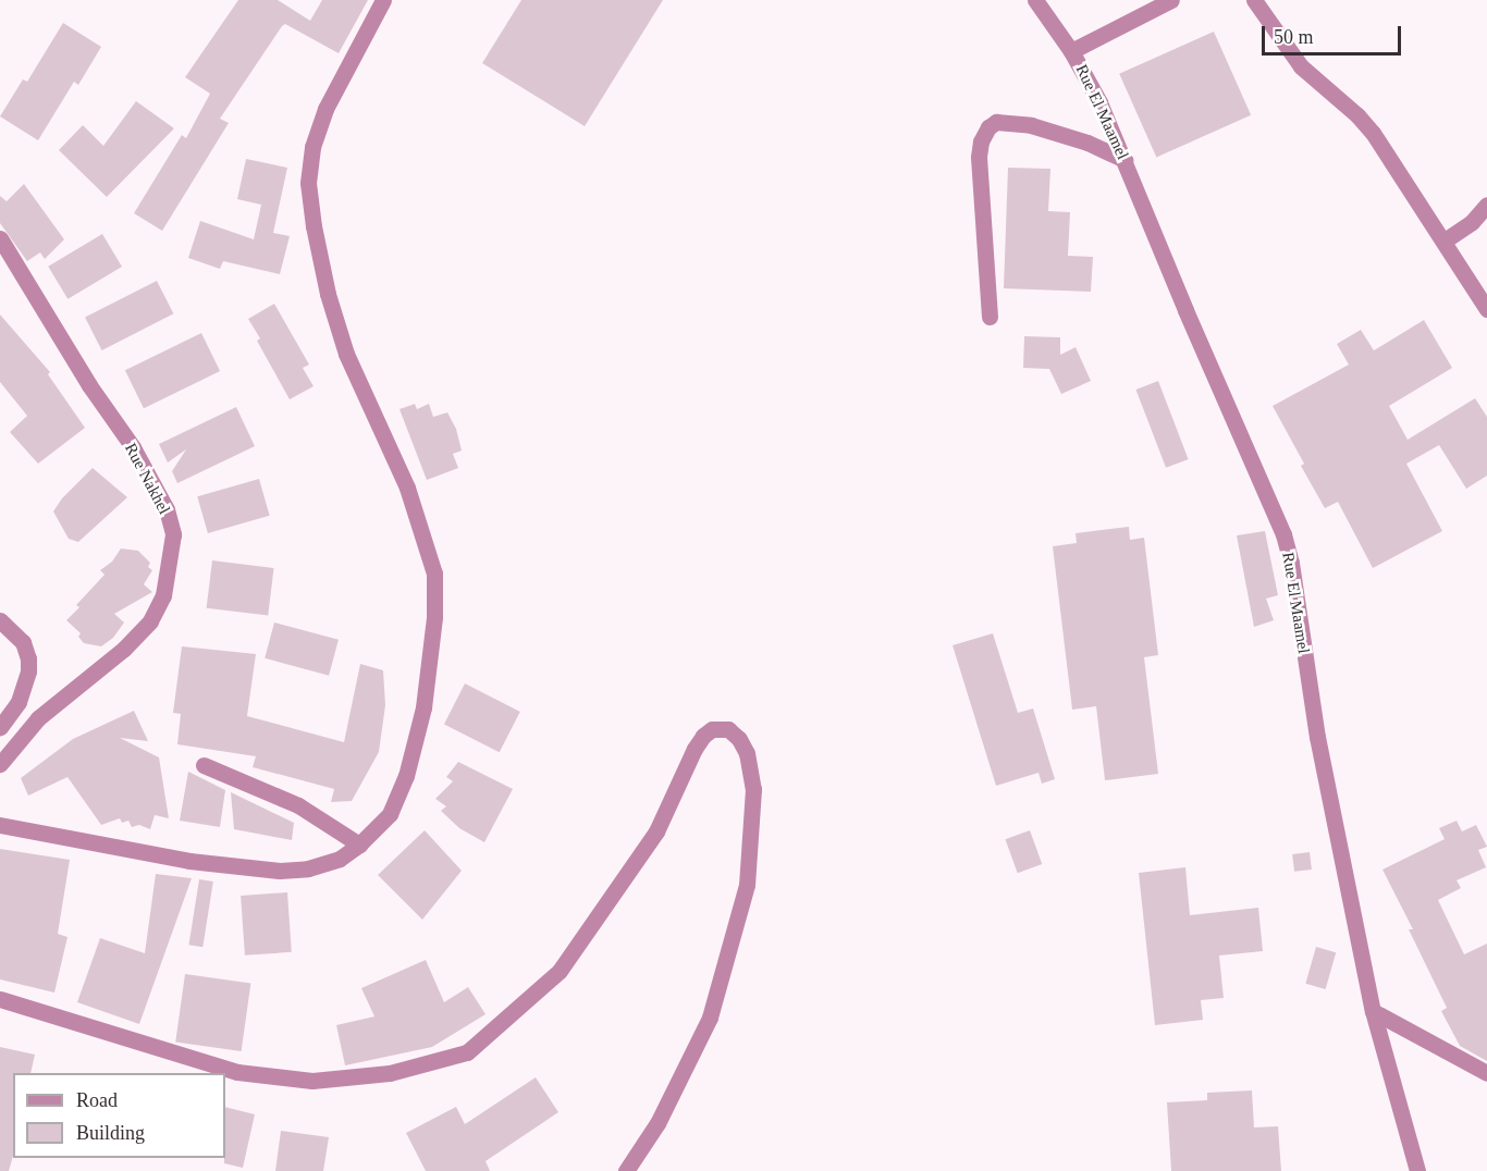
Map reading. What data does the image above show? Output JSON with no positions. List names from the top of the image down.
{
  "streets": {
    "street": ["Rue El Maamel", "Rue Nakhel"]
  },
  "legend": ["Road", "Building"],
  "scale_bar": "50 m"
}
